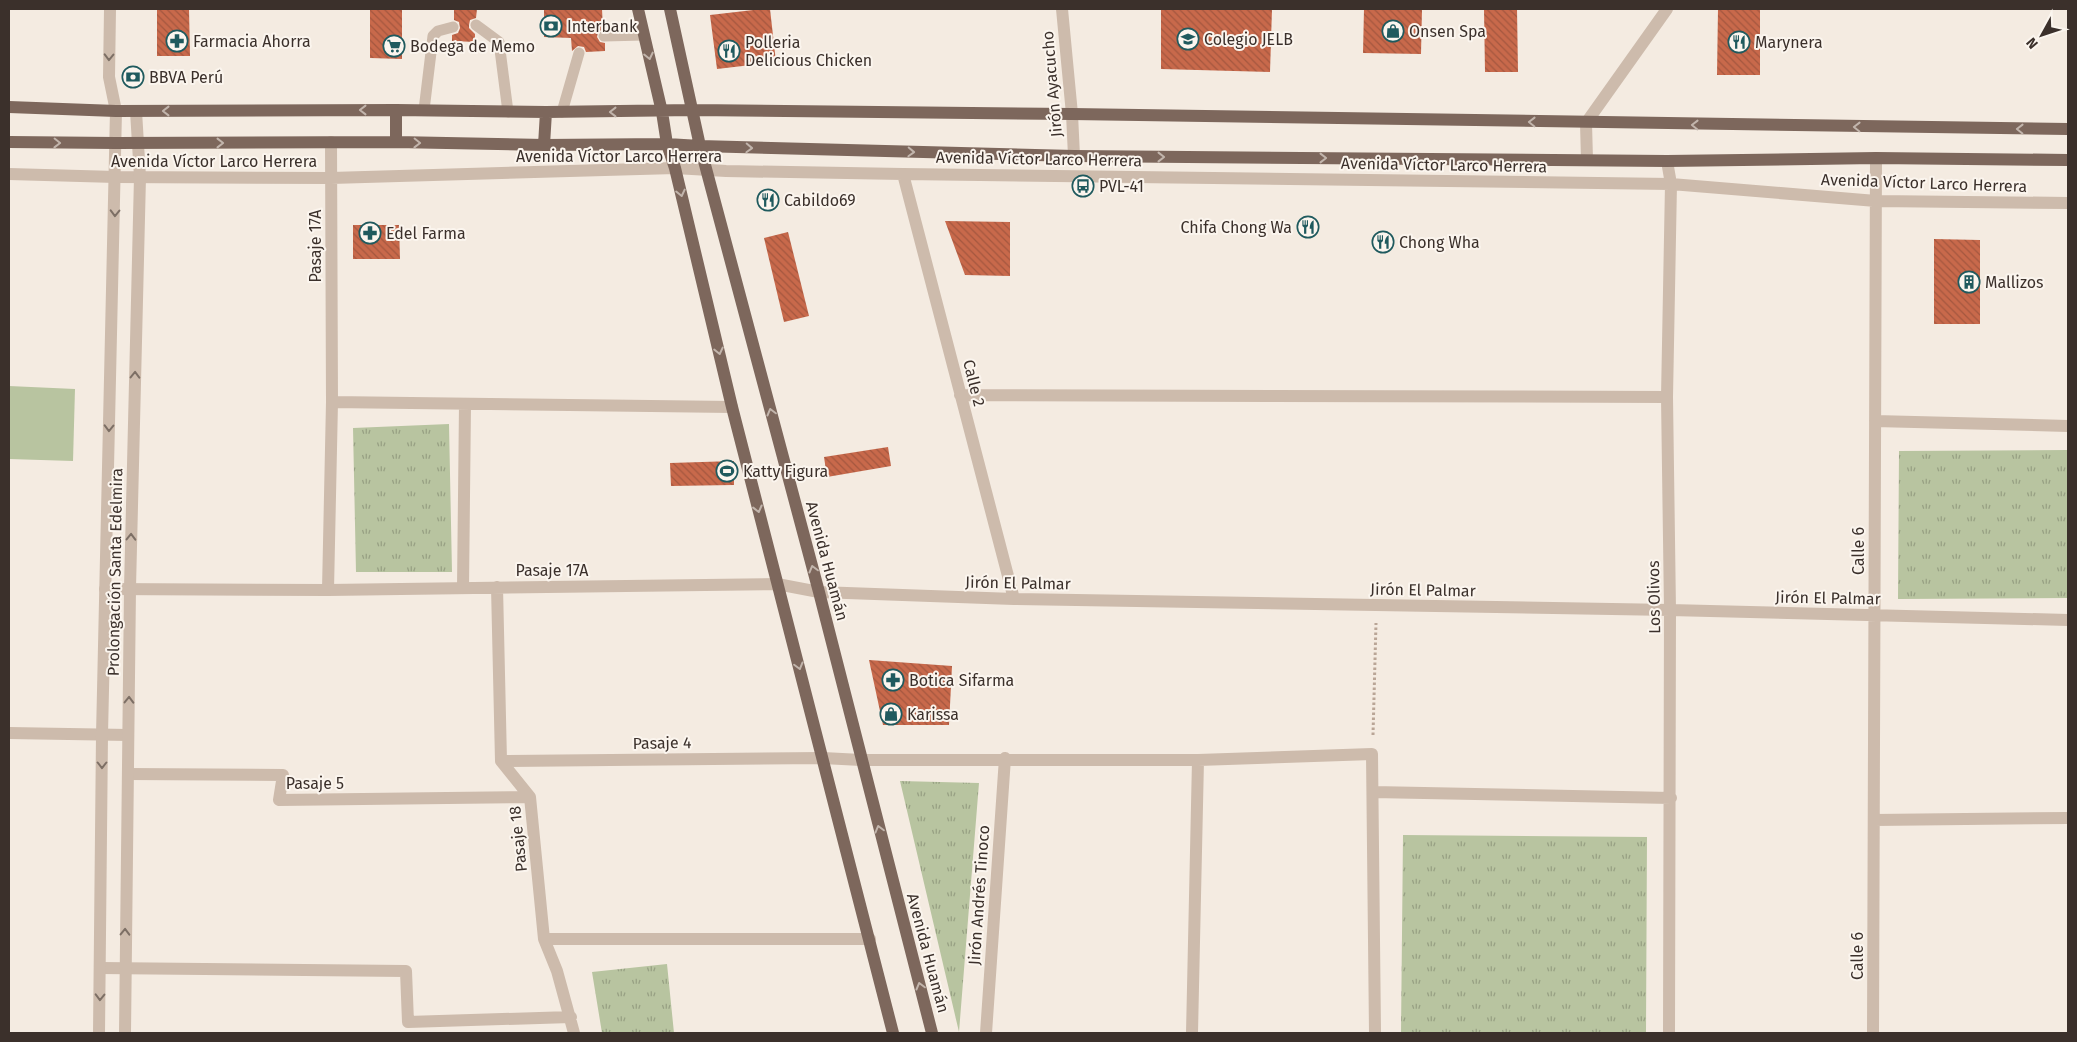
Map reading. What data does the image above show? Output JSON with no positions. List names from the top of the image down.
{
  "streets": {
    "main road": ["Avenida Víctor Larco Herrera", "Avenida Huamán"],
    "street": [
      "Jirón Ayacucho",
      "Pasaje 17A",
      "Calle 2",
      "Calle 6",
      "Prolongación Santa Edelmira",
      "Jirón El Palmar",
      "Los Olivos",
      "Pasaje 4",
      "Pasaje 5",
      "Pasaje 18",
      "Jirón Andrés Tinoco"
    ]
  },
  "crossings": [
    ["Jirón Ayacucho", "Avenida Víctor Larco Herrera"],
    ["Avenida Víctor Larco Herrera", "Pasaje 17A"],
    ["Avenida Víctor Larco Herrera", "Calle 2"],
    ["Avenida Víctor Larco Herrera", "Calle 6"],
    ["Avenida Víctor Larco Herrera", "Avenida Huamán"],
    ["Avenida Víctor Larco Herrera", "Prolongación Santa Edelmira"],
    ["Avenida Víctor Larco Herrera", "Los Olivos"],
    ["Pasaje 17A", "Prolongación Santa Edelmira"],
    ["Pasaje 17A", "Jirón El Palmar"],
    ["Calle 2", "Jirón El Palmar"],
    ["Calle 6", "Jirón El Palmar"],
    ["Avenida Huamán", "Jirón El Palmar"],
    ["Avenida Huamán", "Pasaje 4"],
    ["Prolongación Santa Edelmira", "Pasaje 5"],
    ["Jirón El Palmar", "Los Olivos"],
    ["Pasaje 4", "Pasaje 18"],
    ["Pasaje 4", "Jirón Andrés Tinoco"],
    ["Pasaje 5", "Pasaje 18"]
  ],
  "places": {
    "bank": ["Interbank", "BBVA Perú"],
    "shop": ["Onsen Spa", "Karissa"],
    "school or university": ["Colegio JELB"],
    "pharmacy": ["Farmacia Ahorra", "Edel Farma", "Botica Sifarma"],
    "restaurant": [
      "Marynera",
      "Polleria Delicious Chicken",
      "Cabildo69",
      "Chifa Chong Wa",
      "Chong Wha"
    ],
    "supermarket": ["Bodega de Memo"],
    "bus stop": ["PVL-41"],
    "building": ["Mallizos"],
    "sports": ["Katty Figura"]
  },
  "north": "bottom left"
}
